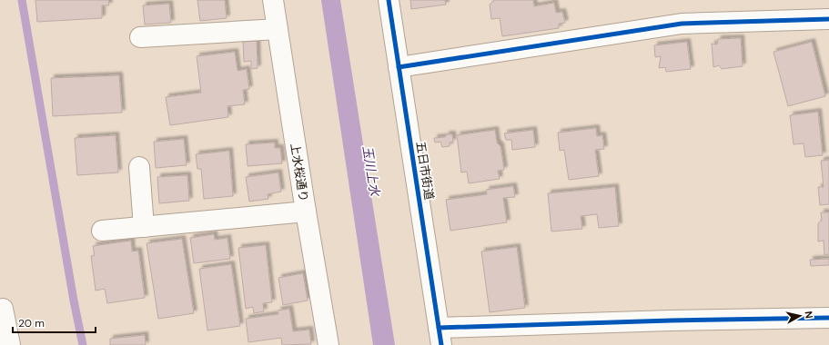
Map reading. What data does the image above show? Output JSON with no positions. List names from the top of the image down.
{
  "streets": {
    "street": ["五日市街道", "上水桜通り"]
  },
  "water": ["玉川上水"],
  "scale_bar": "20 m",
  "north": "right"
}
